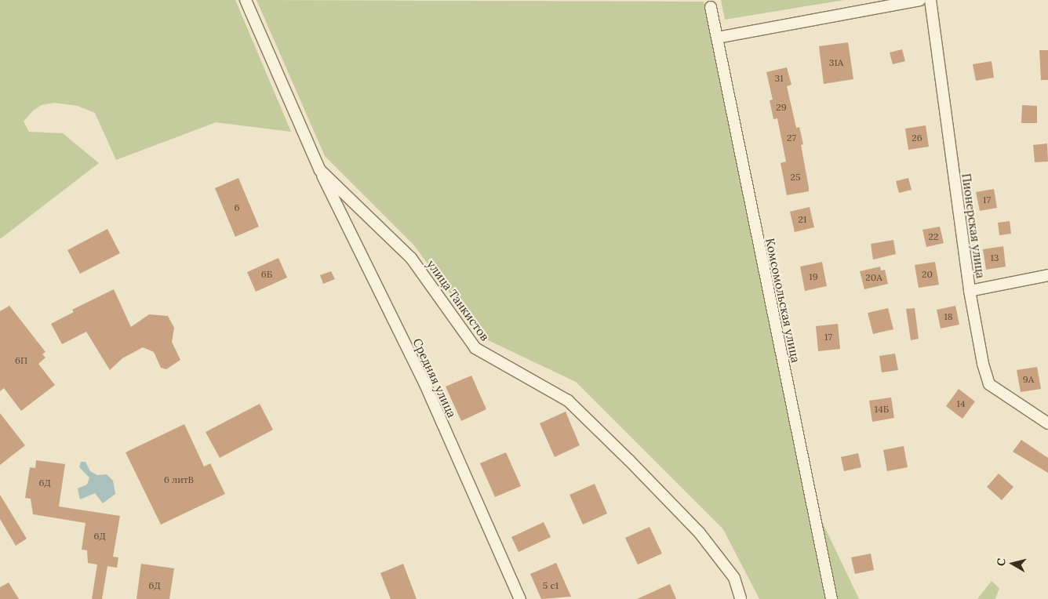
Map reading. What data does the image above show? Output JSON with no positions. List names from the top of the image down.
{
  "streets": {
    "street": [
      "Пионерская улица",
      "улица Танкистов",
      "Комсомольская улица",
      "Средняя улица"
    ]
  },
  "crossings": [
    ["улица Танкистов", "Средняя улица"]
  ],
  "house_numbers": [
    "31А",
    "31",
    "29",
    "27",
    "26",
    "25",
    "17",
    "6",
    "21",
    "22",
    "13",
    "6Б",
    "20",
    "19",
    "20А",
    "18",
    "17",
    "6П",
    "9А",
    "14",
    "14Б",
    "6 литВ",
    "6Д",
    "6Д",
    "6Д",
    "5 с1"
  ],
  "north": "left"
}
